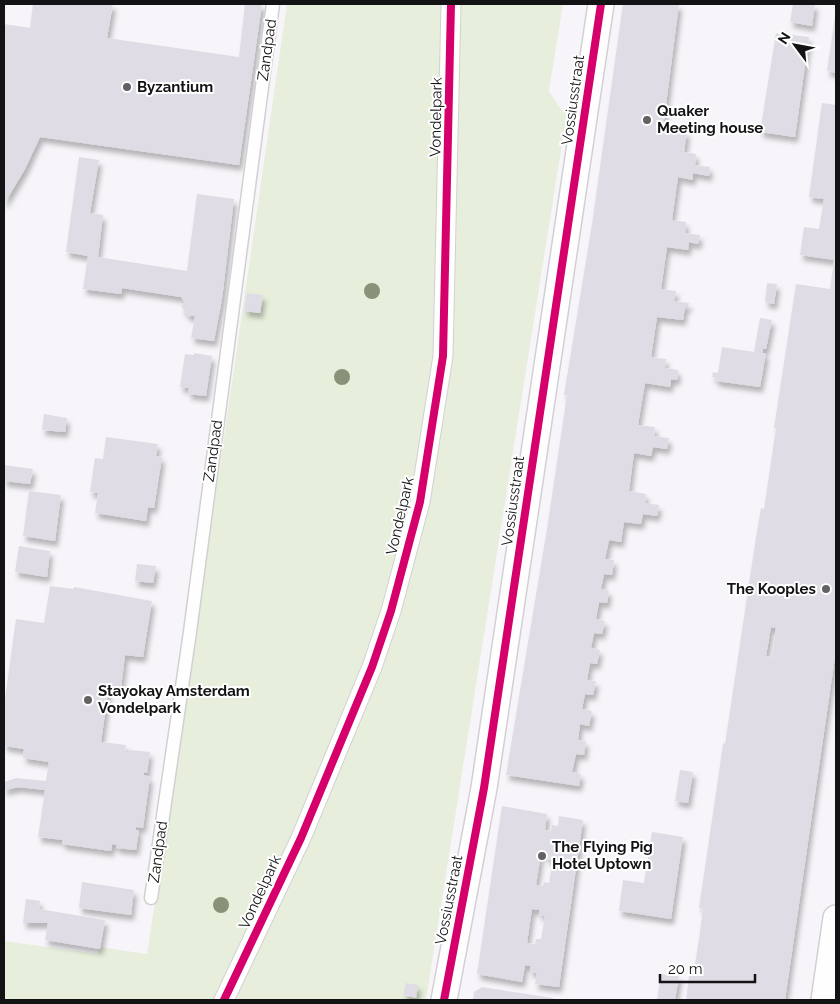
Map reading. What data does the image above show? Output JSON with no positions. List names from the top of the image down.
{
  "streets": {
    "street": ["Vossiusstraat", "Vondelpark"],
    "lane": ["Zandpad"]
  },
  "places": [
    "Byzantium",
    "Quaker Meeting house",
    "The Kooples",
    "Stayokay Amsterdam Vondelpark",
    "The Flying Pig Hotel Uptown"
  ],
  "scale_bar": "20 m",
  "north": "top left"
}
